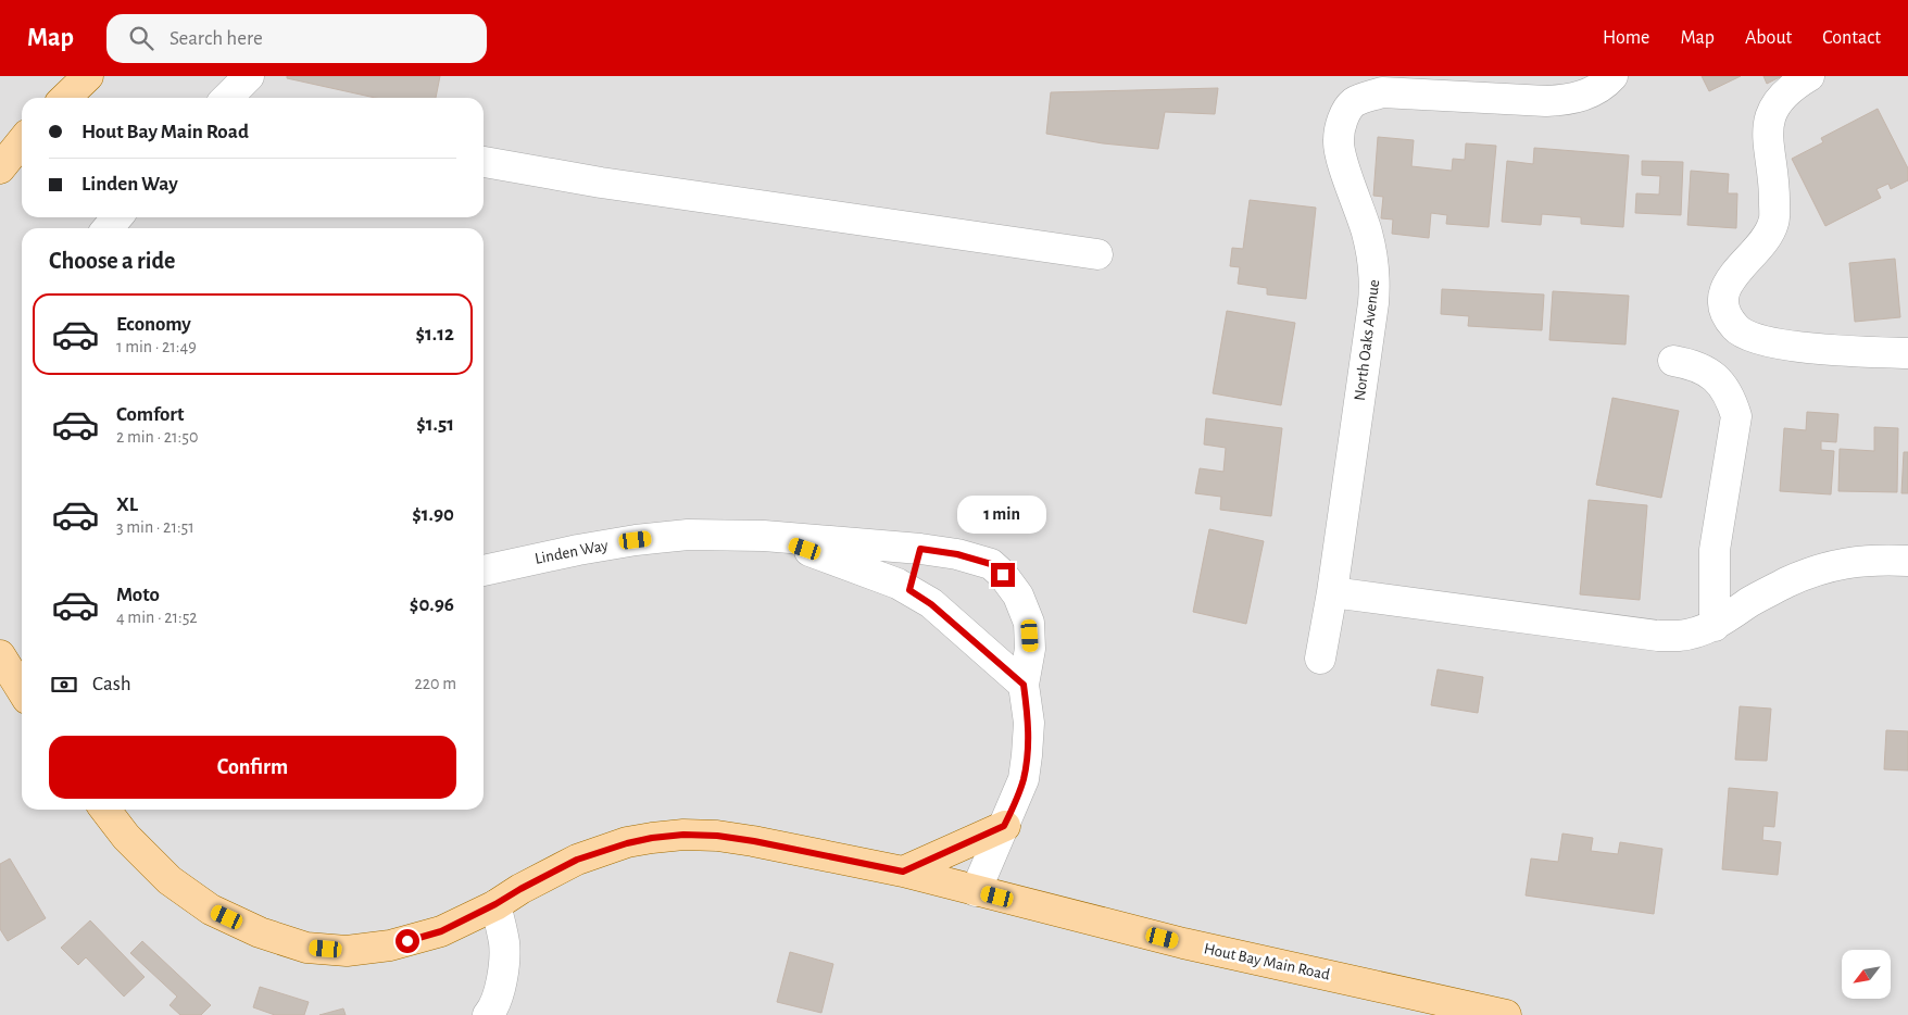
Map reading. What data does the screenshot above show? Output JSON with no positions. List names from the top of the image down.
{
  "streets": {
    "main road": ["Hout Bay Main Road"],
    "street": ["North Oaks Avenue", "Linden Way"]
  },
  "crossings": [
    ["Linden Way", "Hout Bay Main Road"]
  ],
  "north": "bottom left",
  "page": {
    "header": "Map",
    "search": "Search here",
    "nav": [
      "Home",
      "Map",
      "About",
      "Contact"
    ],
    "banner": ["Hout Bay Main Road", "Linden Way"],
    "heading": "Choose a ride",
    "list": [
      {
        "name": "Economy",
        "note": "1 min · 21:49",
        "value": "$1.12"
      },
      {
        "name": "Comfort",
        "note": "2 min · 21:50",
        "value": "$1.51"
      },
      {
        "name": "XL",
        "note": "3 min · 21:51",
        "value": "$1.90"
      },
      {
        "name": "Moto",
        "note": "4 min · 21:52",
        "value": "$0.96"
      }
    ],
    "bubble": "1 min",
    "pay": ["Cash", "220 m"],
    "buttons": "Confirm"
  }
}
